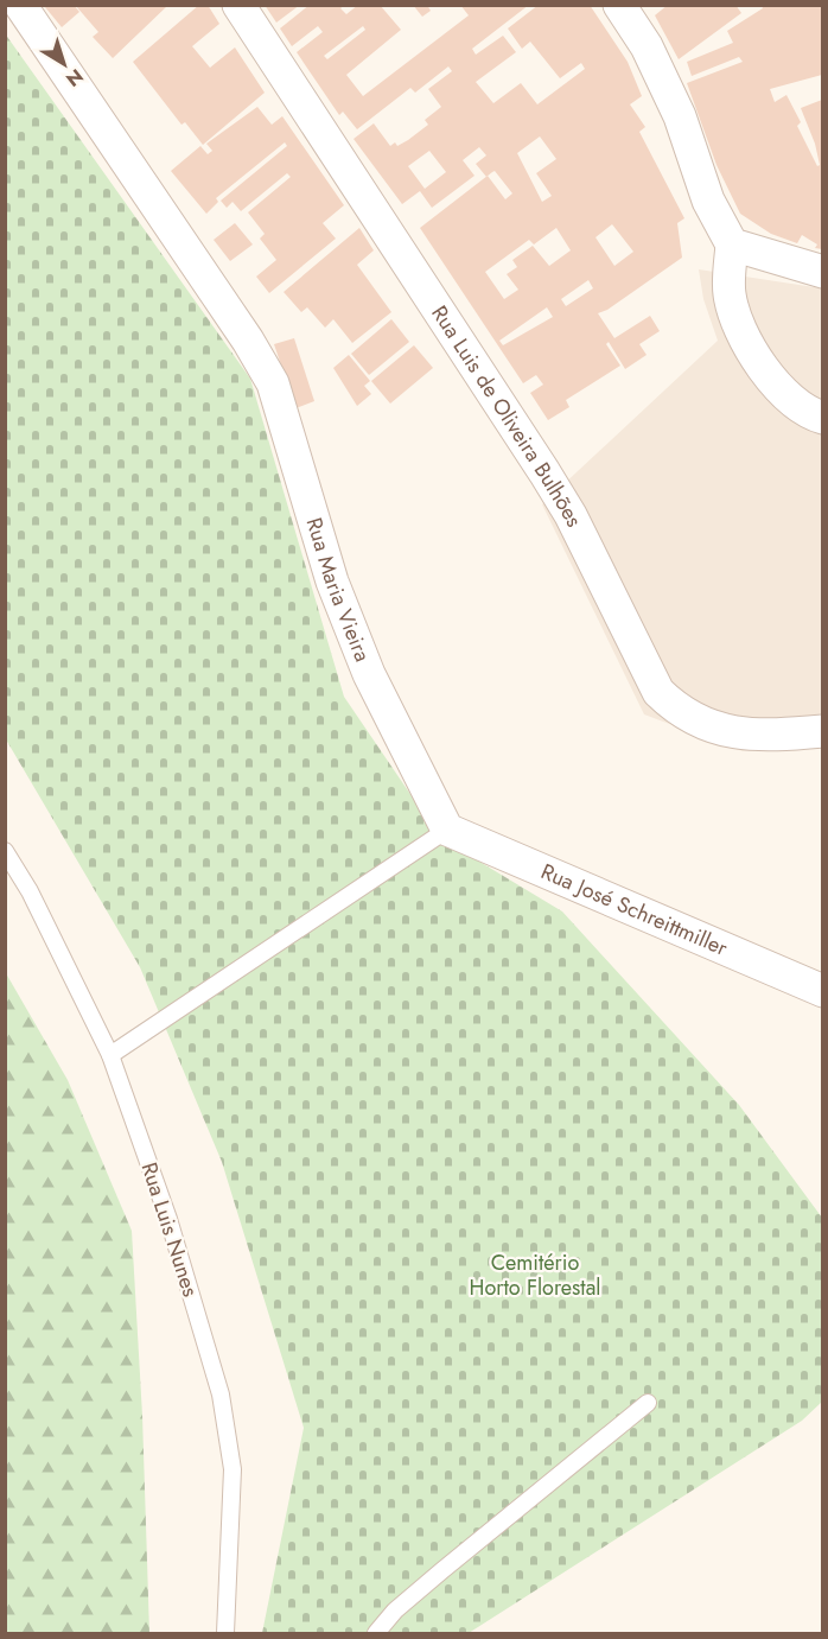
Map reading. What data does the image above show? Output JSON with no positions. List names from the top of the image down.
{
  "streets": {
    "street": ["Rua Luis de Oliveira Bulhões", "Rua Maria Vieira", "Rua José Schreittmiller"],
    "lane": ["Rua Luis Nunes"]
  },
  "crossings": [
    ["Rua Maria Vieira", "Rua José Schreittmiller"]
  ],
  "parks": ["Cemitério Horto Florestal"],
  "north": "bottom right"
}
